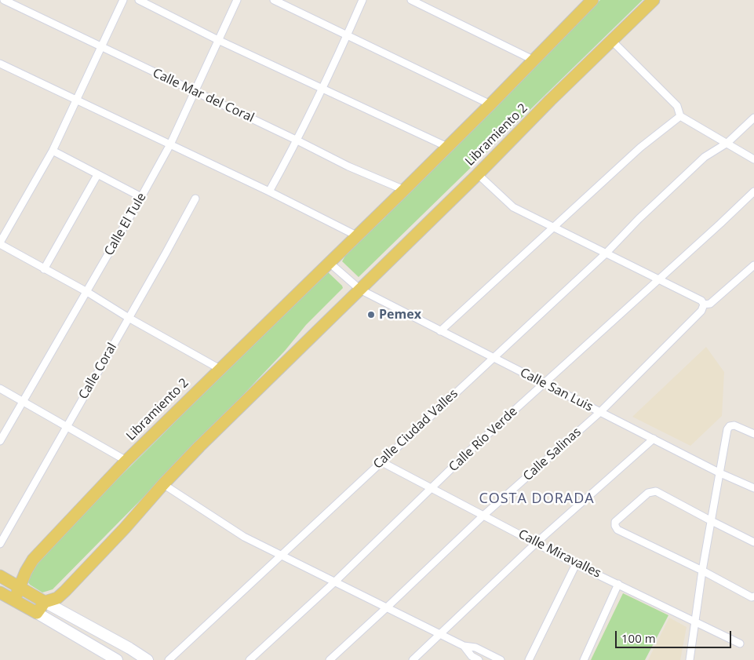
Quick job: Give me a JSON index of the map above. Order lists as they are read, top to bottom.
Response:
{
  "streets": {
    "main road": ["Libramiento 2"],
    "street": [
      "Calle Mar del Coral",
      "Calle El Tule",
      "Calle Coral",
      "Calle San Luis",
      "Calle Ciudad Valles",
      "Calle Río Verde",
      "Calle Salinas",
      "Calle Miravalles"
    ]
  },
  "crossings": [
    ["Calle Mar del Coral", "Libramiento 2"],
    ["Calle Mar del Coral", "Calle El Tule"],
    ["Libramiento 2", "Calle San Luis"],
    ["Calle San Luis", "Calle Ciudad Valles"],
    ["Calle San Luis", "Calle Río Verde"],
    ["Calle San Luis", "Calle Salinas"],
    ["Calle Ciudad Valles", "Calle Miravalles"],
    ["Calle Río Verde", "Calle Miravalles"],
    ["Calle Salinas", "Calle Miravalles"]
  ],
  "districts": ["COSTA DORADA"],
  "places": ["Pemex"],
  "scale_bar": "100 m"
}
